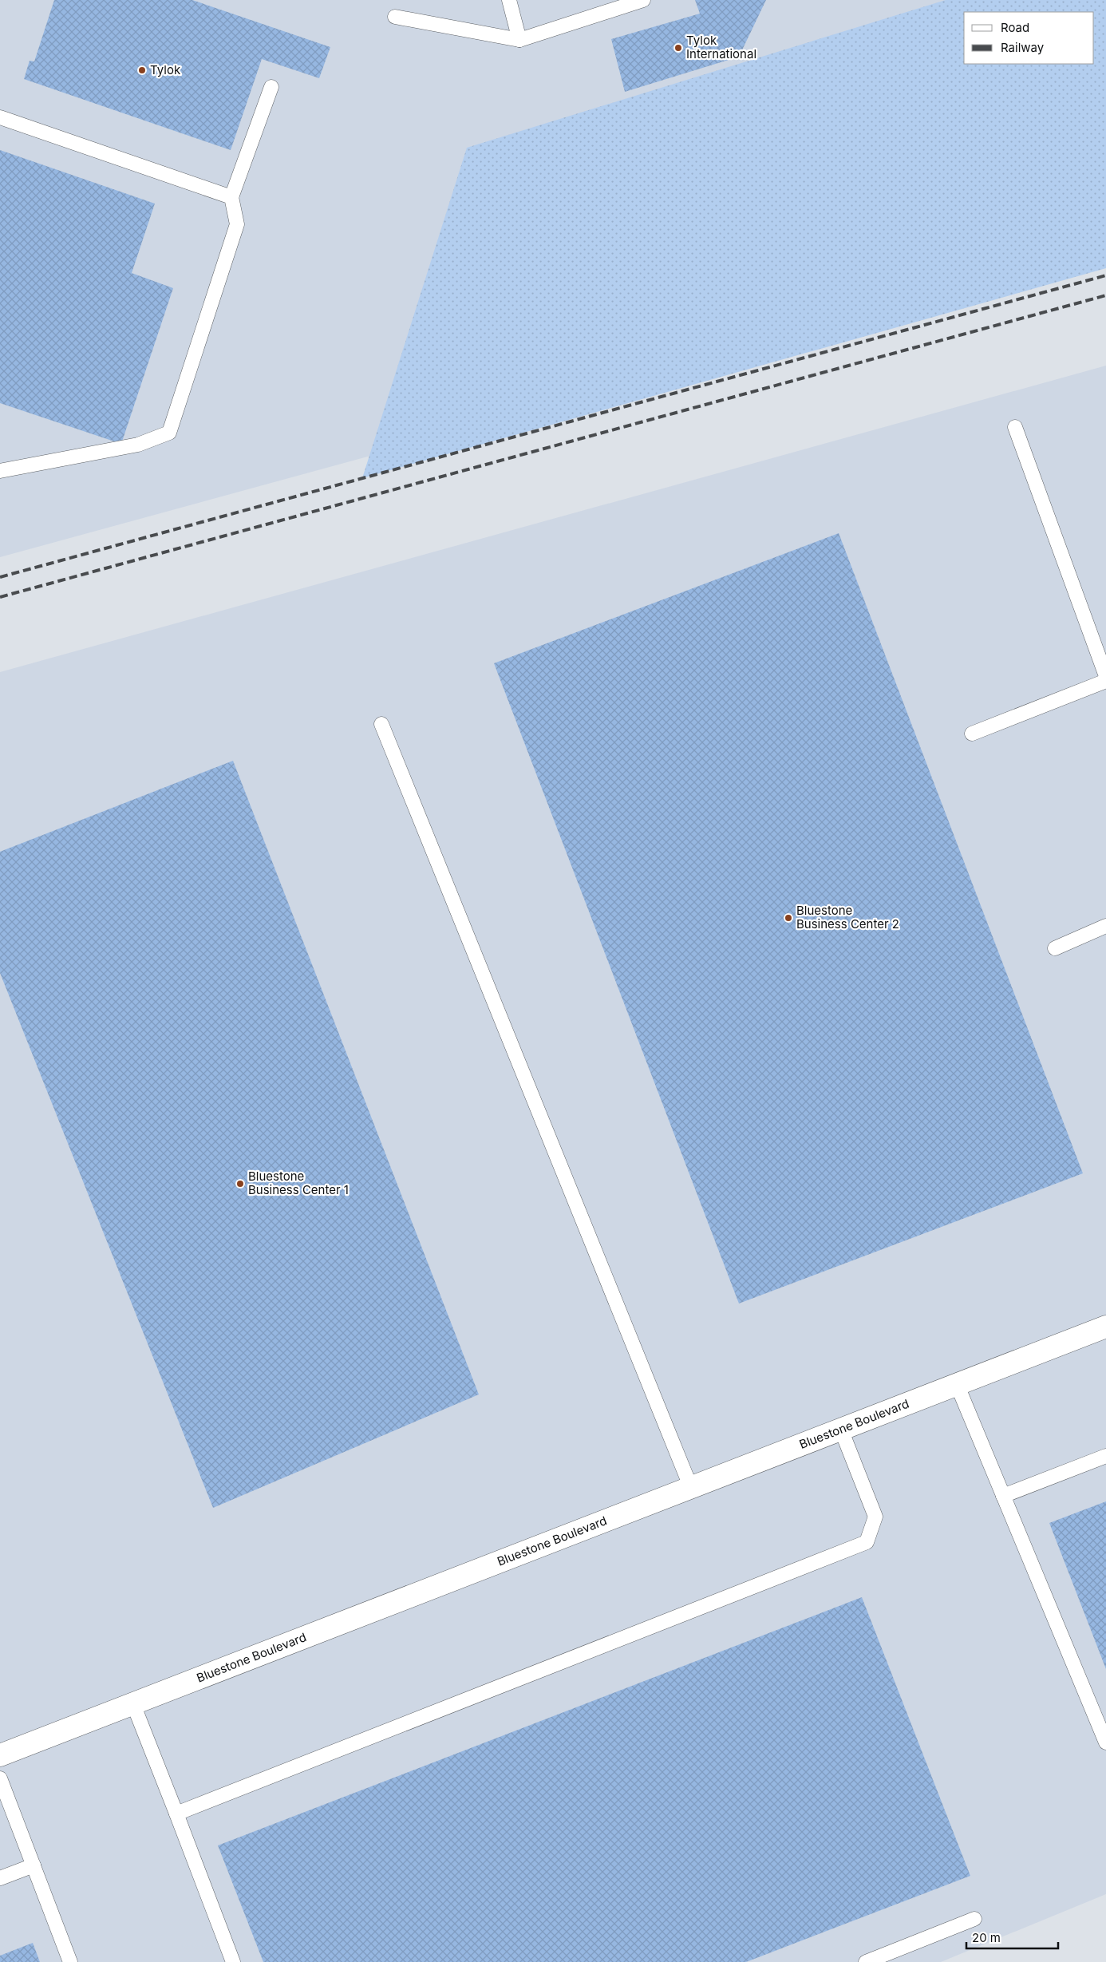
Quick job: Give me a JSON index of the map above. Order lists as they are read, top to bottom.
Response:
{
  "streets": {
    "street": ["Bluestone Boulevard"]
  },
  "places": [
    "Tylok International",
    "Tylok",
    "Bluestone Business Center 2",
    "Bluestone Business Center 1"
  ],
  "legend": ["Road", "Railway"],
  "scale_bar": "20 m"
}
